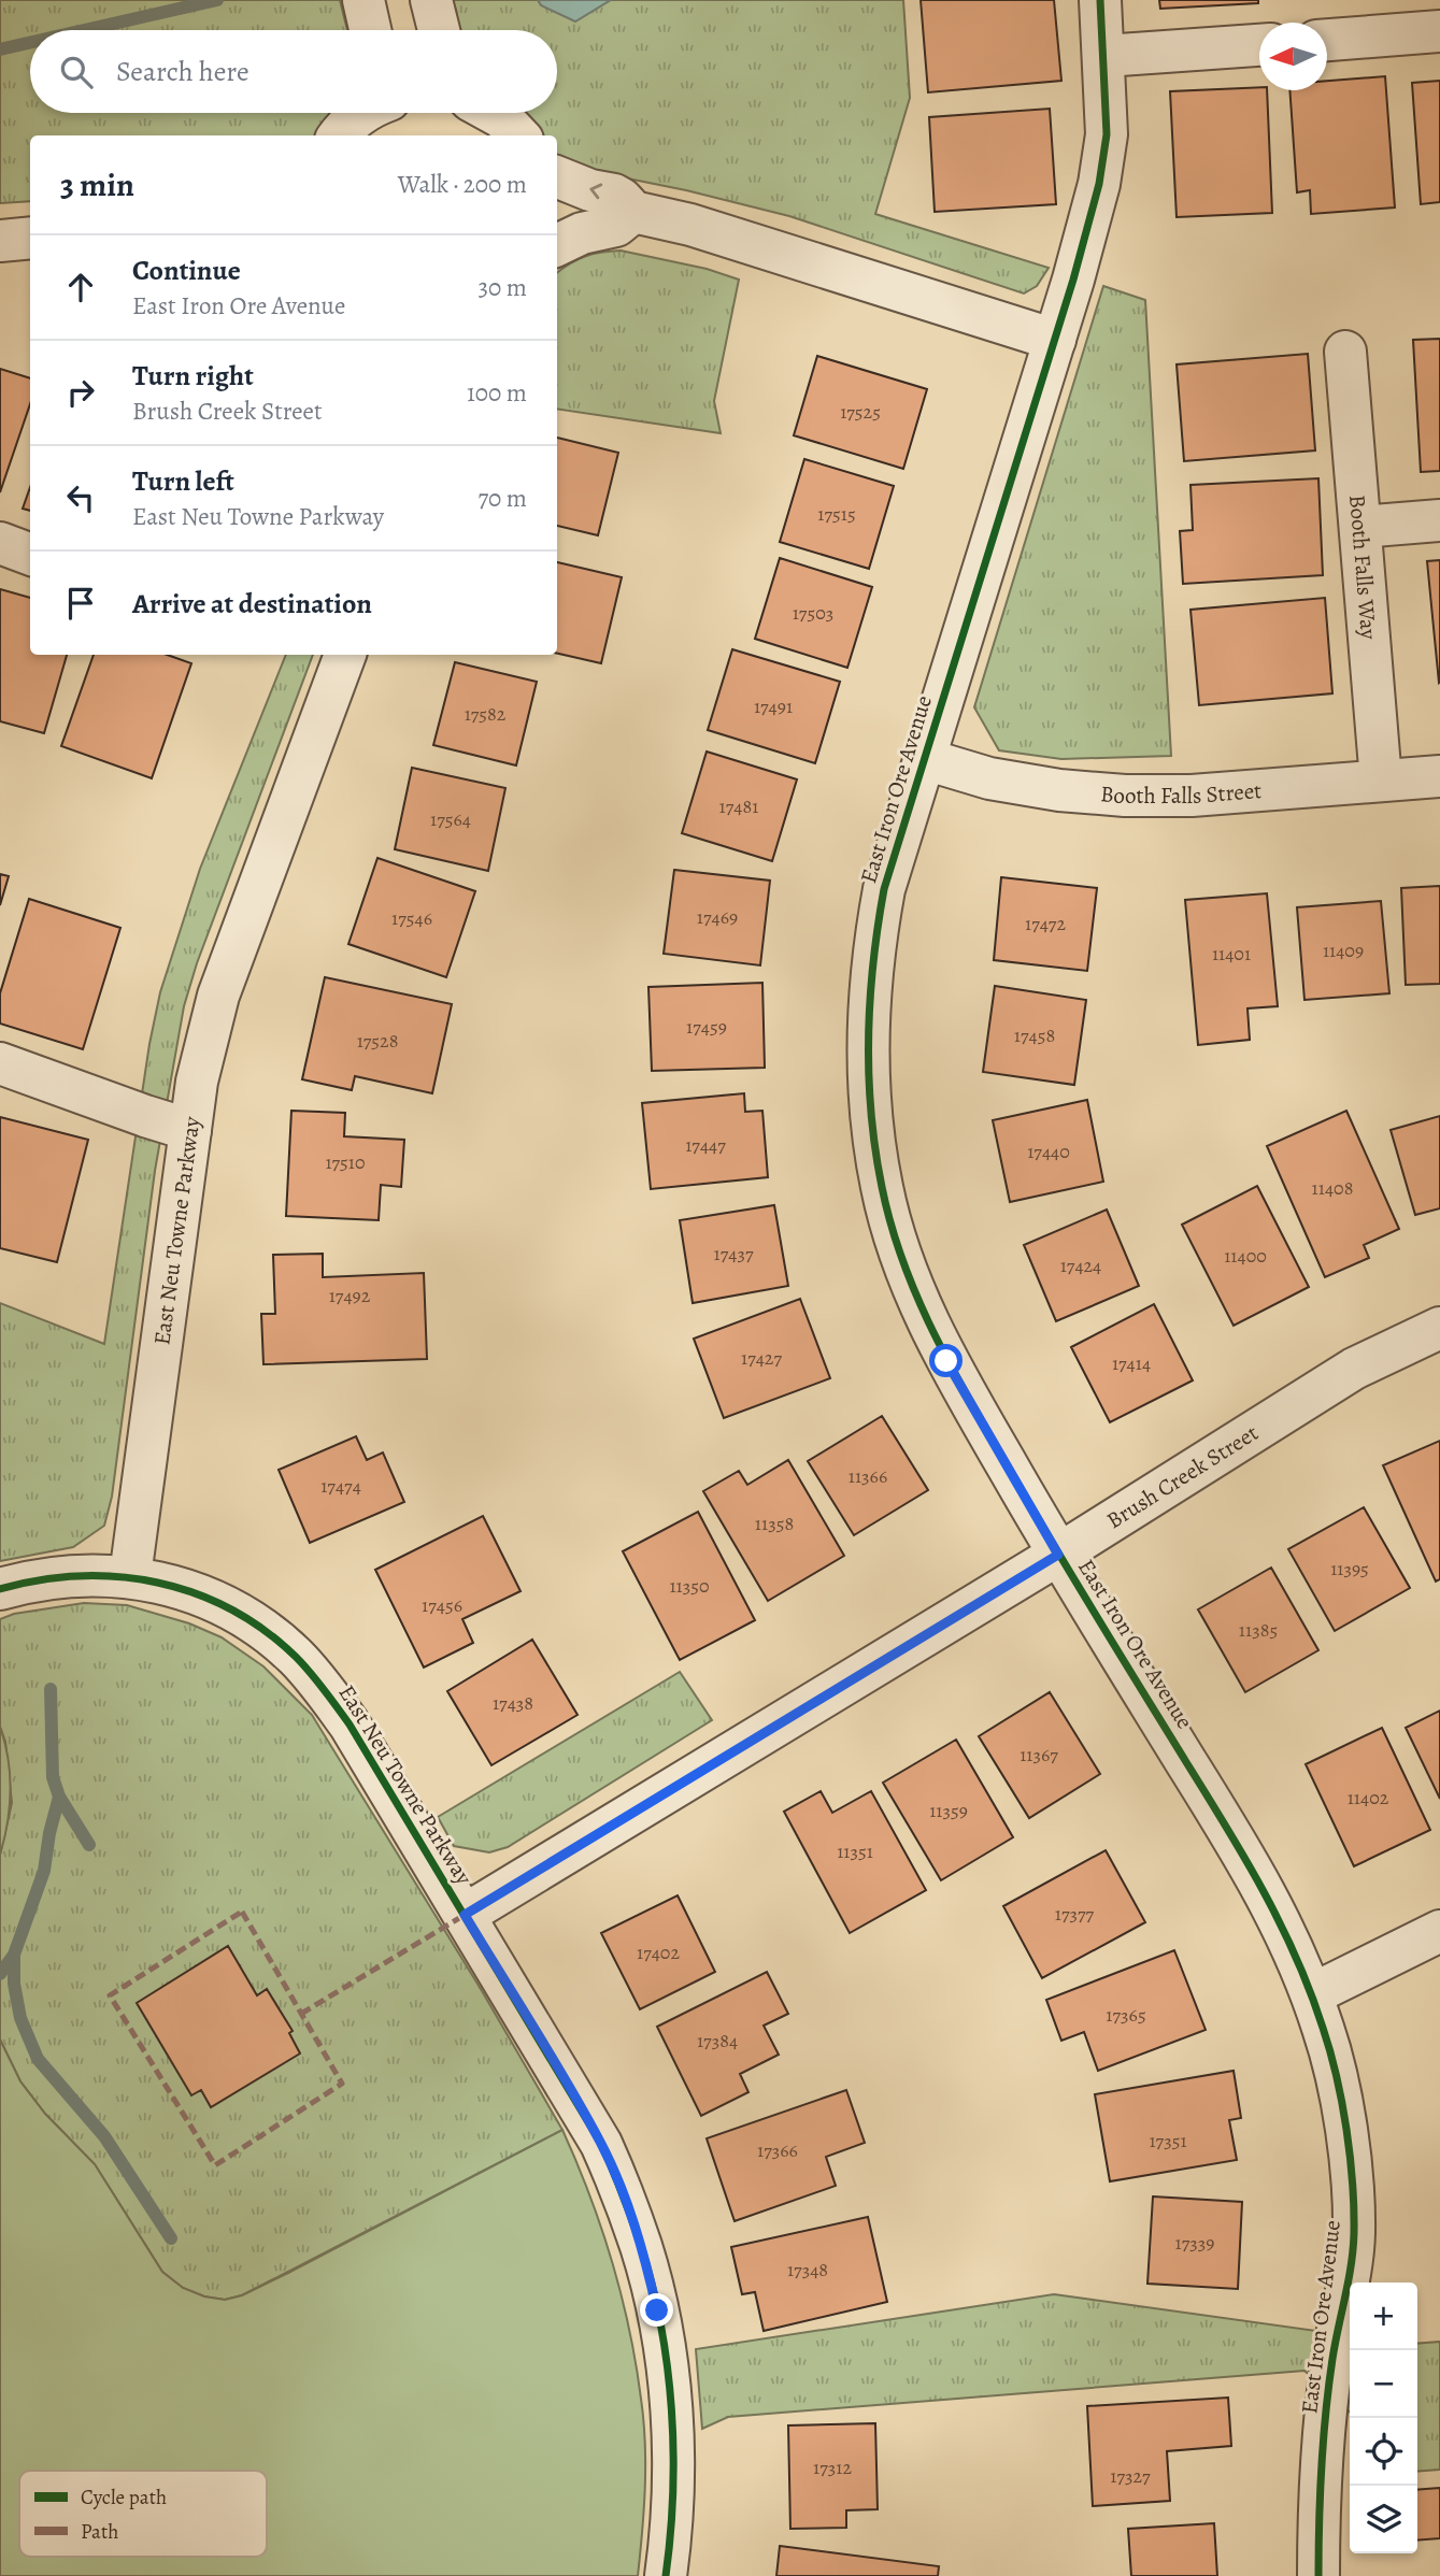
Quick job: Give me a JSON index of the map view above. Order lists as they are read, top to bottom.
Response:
{
  "streets": {
    "street": [
      "Booth Falls Way",
      "East Iron Ore Avenue",
      "Booth Falls Street",
      "East Neu Towne Parkway",
      "Brush Creek Street"
    ]
  },
  "crossings": [
    ["Booth Falls Way", "Booth Falls Street"],
    ["East Iron Ore Avenue", "Booth Falls Street"],
    ["East Iron Ore Avenue", "Brush Creek Street"],
    ["East Neu Towne Parkway", "Brush Creek Street"]
  ],
  "house_numbers": [
    "17525",
    "17515",
    "17503",
    "17491",
    "17582",
    "17481",
    "17564",
    "17469",
    "17546",
    "17472",
    "11409",
    "11401",
    "17459",
    "17458",
    "17528",
    "17447",
    "17440",
    "17510",
    "11408",
    "17437",
    "11400",
    "17424",
    "17492",
    "17427",
    "17414",
    "11366",
    "17474",
    "11358",
    "11395",
    "11350",
    "17456",
    "11385",
    "17438",
    "11367",
    "11402",
    "11359",
    "11351",
    "17377",
    "17402",
    "17365",
    "17384",
    "17351",
    "17366",
    "17339",
    "17348",
    "17312",
    "17327"
  ],
  "legend": ["Cycle path", "Path"],
  "north": "left",
  "page": {
    "search": "Search here",
    "heading": ["3 min", "Walk · 200 m"],
    "list": [
      ["Continue", "East Iron Ore Avenue", "30 m"],
      ["Turn right", "Brush Creek Street", "100 m"],
      ["Turn left", "East Neu Towne Parkway", "70 m"],
      "Arrive at destination"
    ],
    "map_buttons": ["+", "−"]
  }
}
